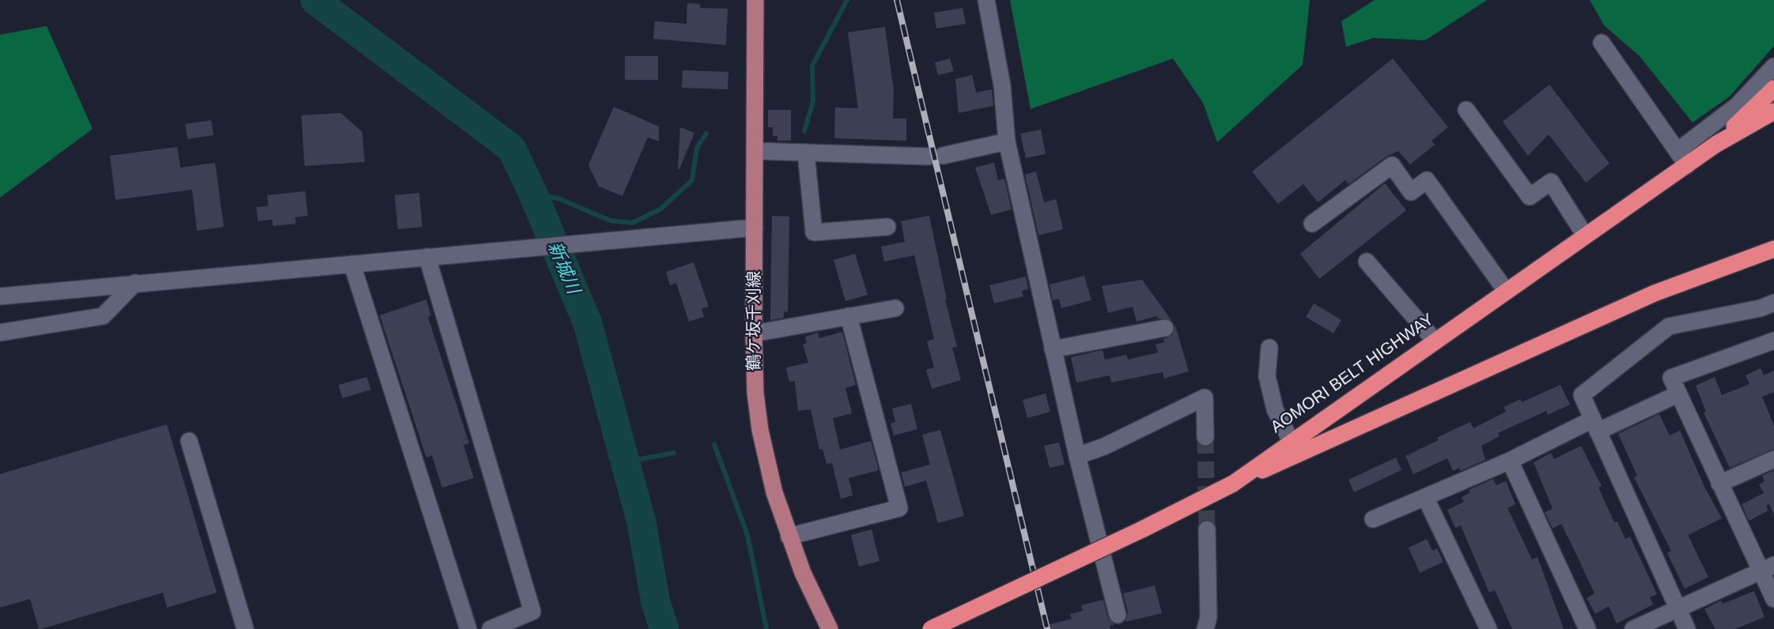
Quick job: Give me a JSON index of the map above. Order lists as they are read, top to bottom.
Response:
{
  "streets": {
    "highway": ["AOMORI BELT HIGHWAY"],
    "main road": ["鶴ケ坂千刈線"]
  },
  "water": ["新城川"]
}
